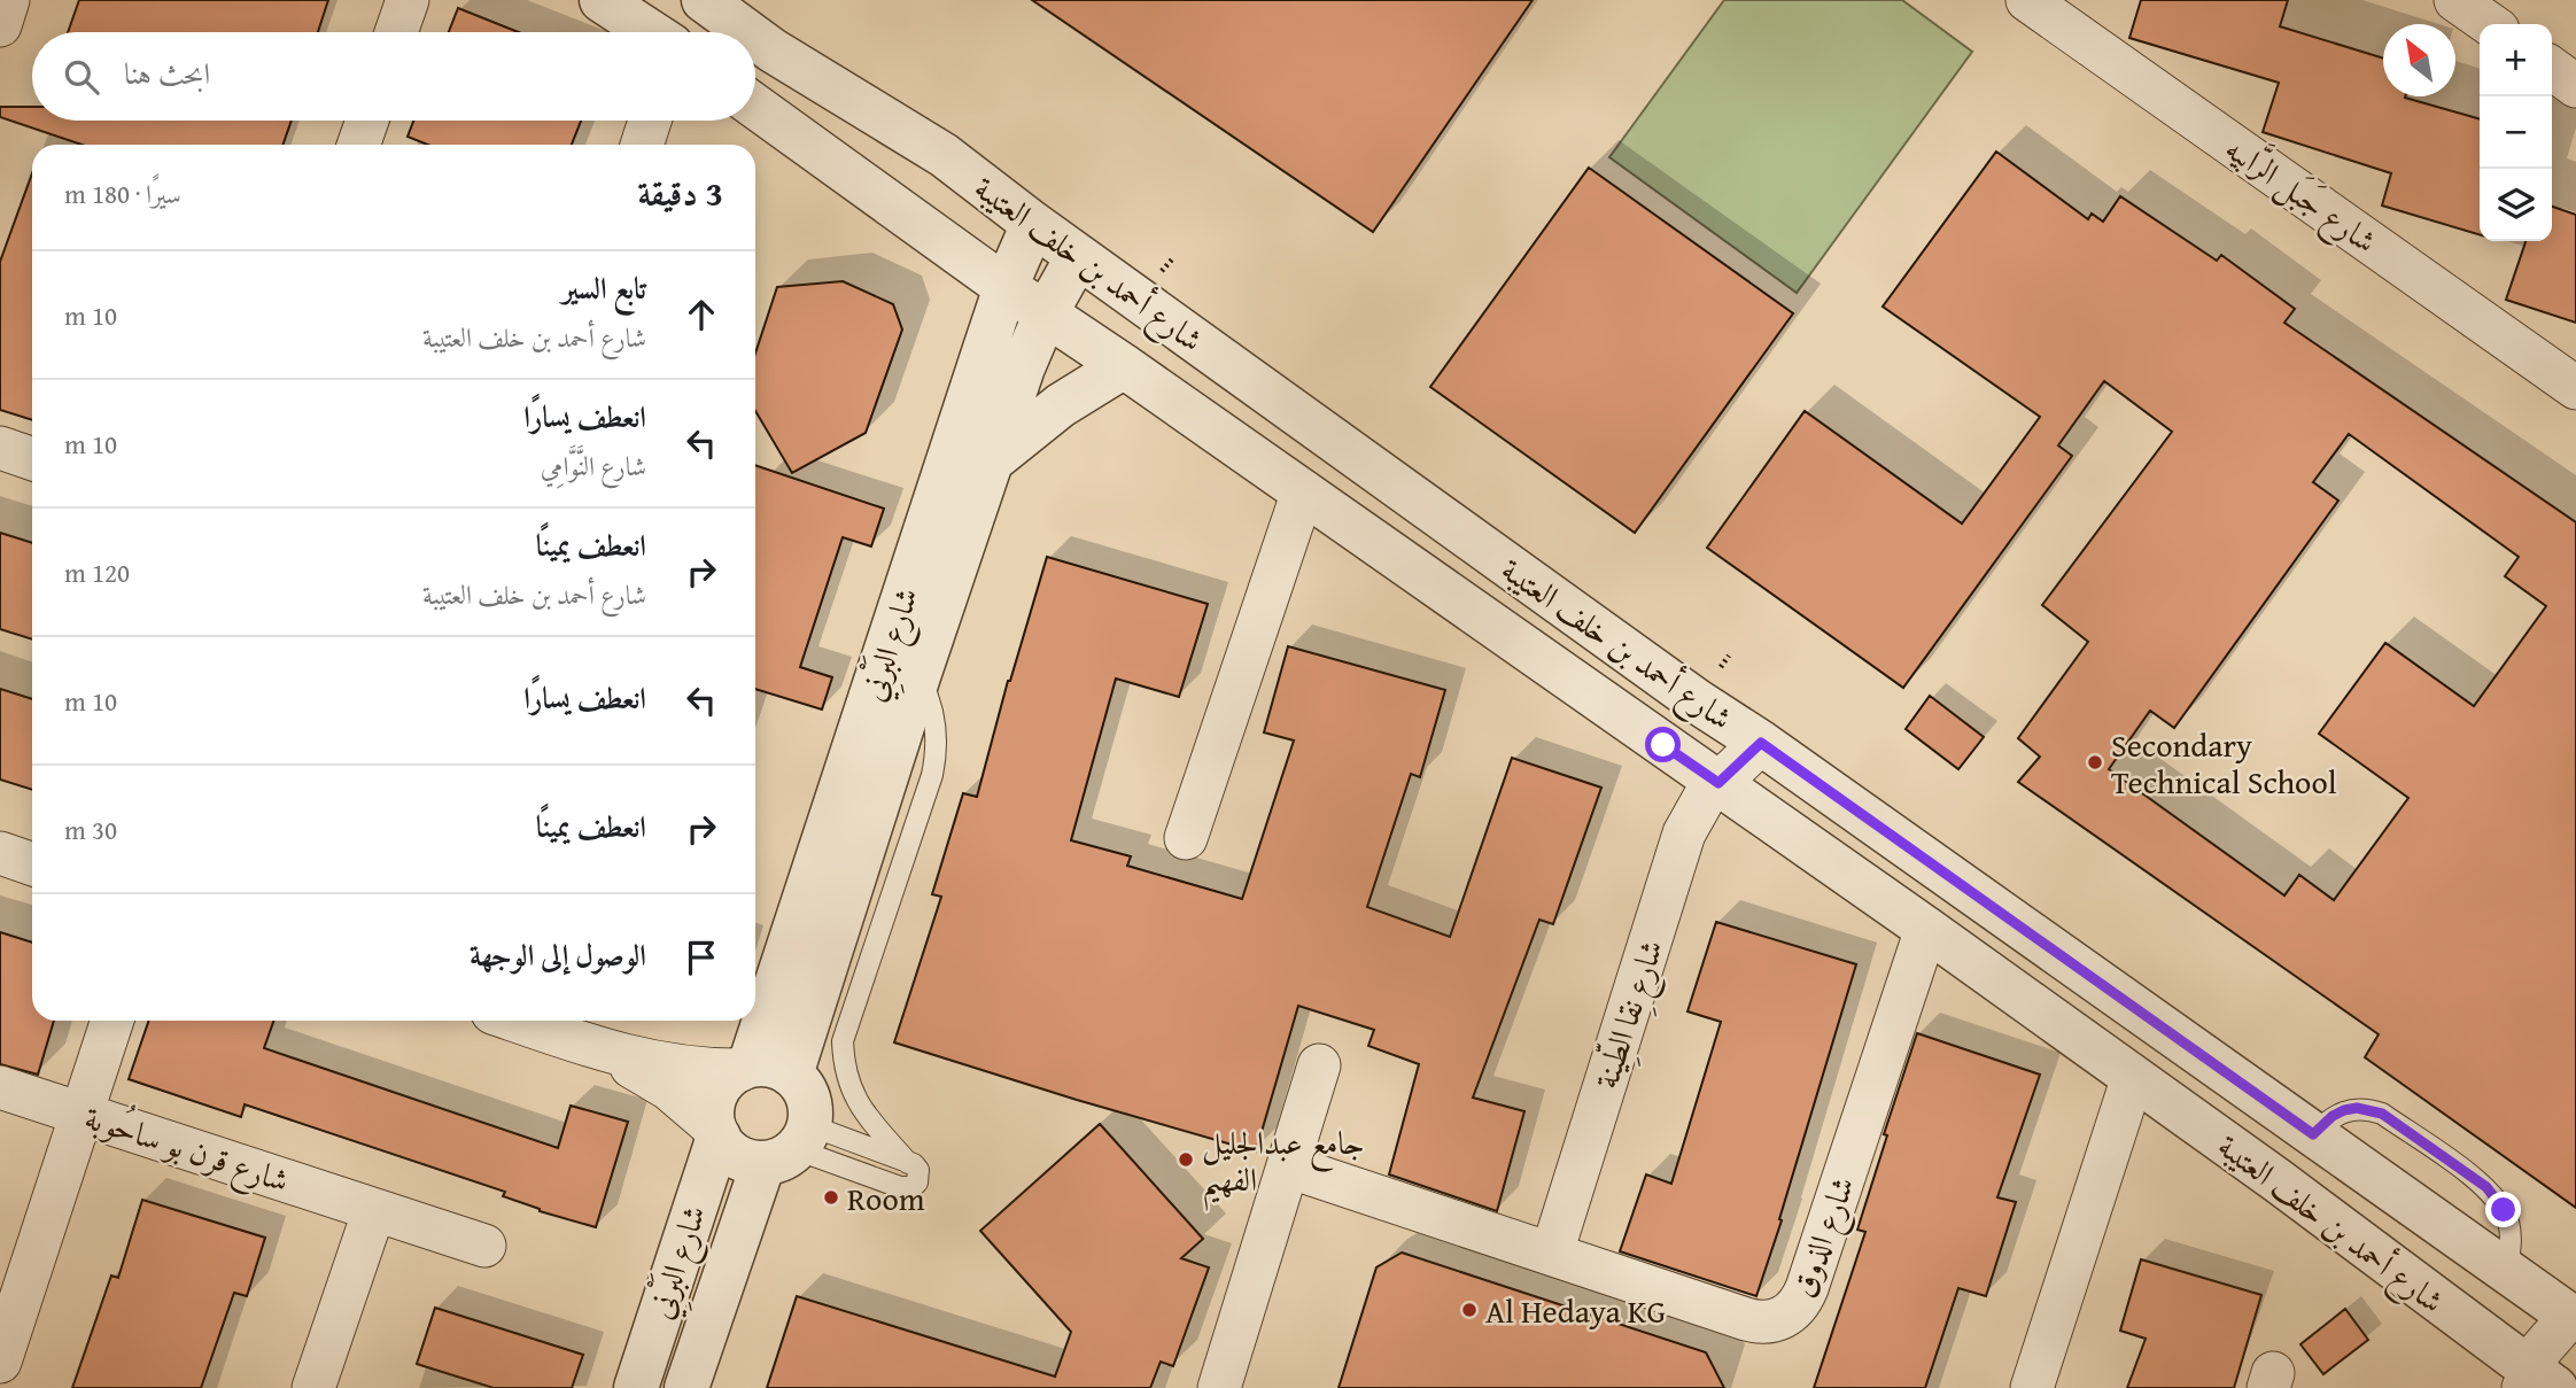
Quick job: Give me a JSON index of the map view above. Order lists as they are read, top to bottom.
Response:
{
  "streets": {
    "street": [
      "شارع جَبَل الرَّابيه",
      "شارع أحمد بن خلف العتيبة",
      "شارع البَرْنِي",
      "شارع نِقا الطِّينة",
      "شارع قرن بو ساحُوبة",
      "شارع الذوق"
    ]
  },
  "crossings": [
    ["شارع أحمد بن خلف العتيبة", "شارع البَرْنِي"],
    ["شارع أحمد بن خلف العتيبة", "شارع نِقا الطِّينة"],
    ["شارع أحمد بن خلف العتيبة", "شارع الذوق"],
    ["شارع نِقا الطِّينة", "شارع الذوق"]
  ],
  "places": [
    "Secondary Technical School",
    "جامع عبدالجليل الفهيم",
    "Room",
    "Al Hedaya KG"
  ],
  "north": "top left",
  "page": {
    "map_buttons": ["+", "−"],
    "search": "ابحث هنا",
    "heading": ["3 دقيقة", "سيرًا · 180 m"],
    "list": [
      ["تابع السير", "شارع أحمد بن خلف العتيبة", "10 m"],
      ["انعطف يسارًا", "شارع النَّوَّامِي", "10 m"],
      ["انعطف يمينًا", "شارع أحمد بن خلف العتيبة", "120 m"],
      ["انعطف يسارًا", "10 m"],
      ["انعطف يمينًا", "30 m"],
      "الوصول إلى الوجهة"
    ]
  }
}
